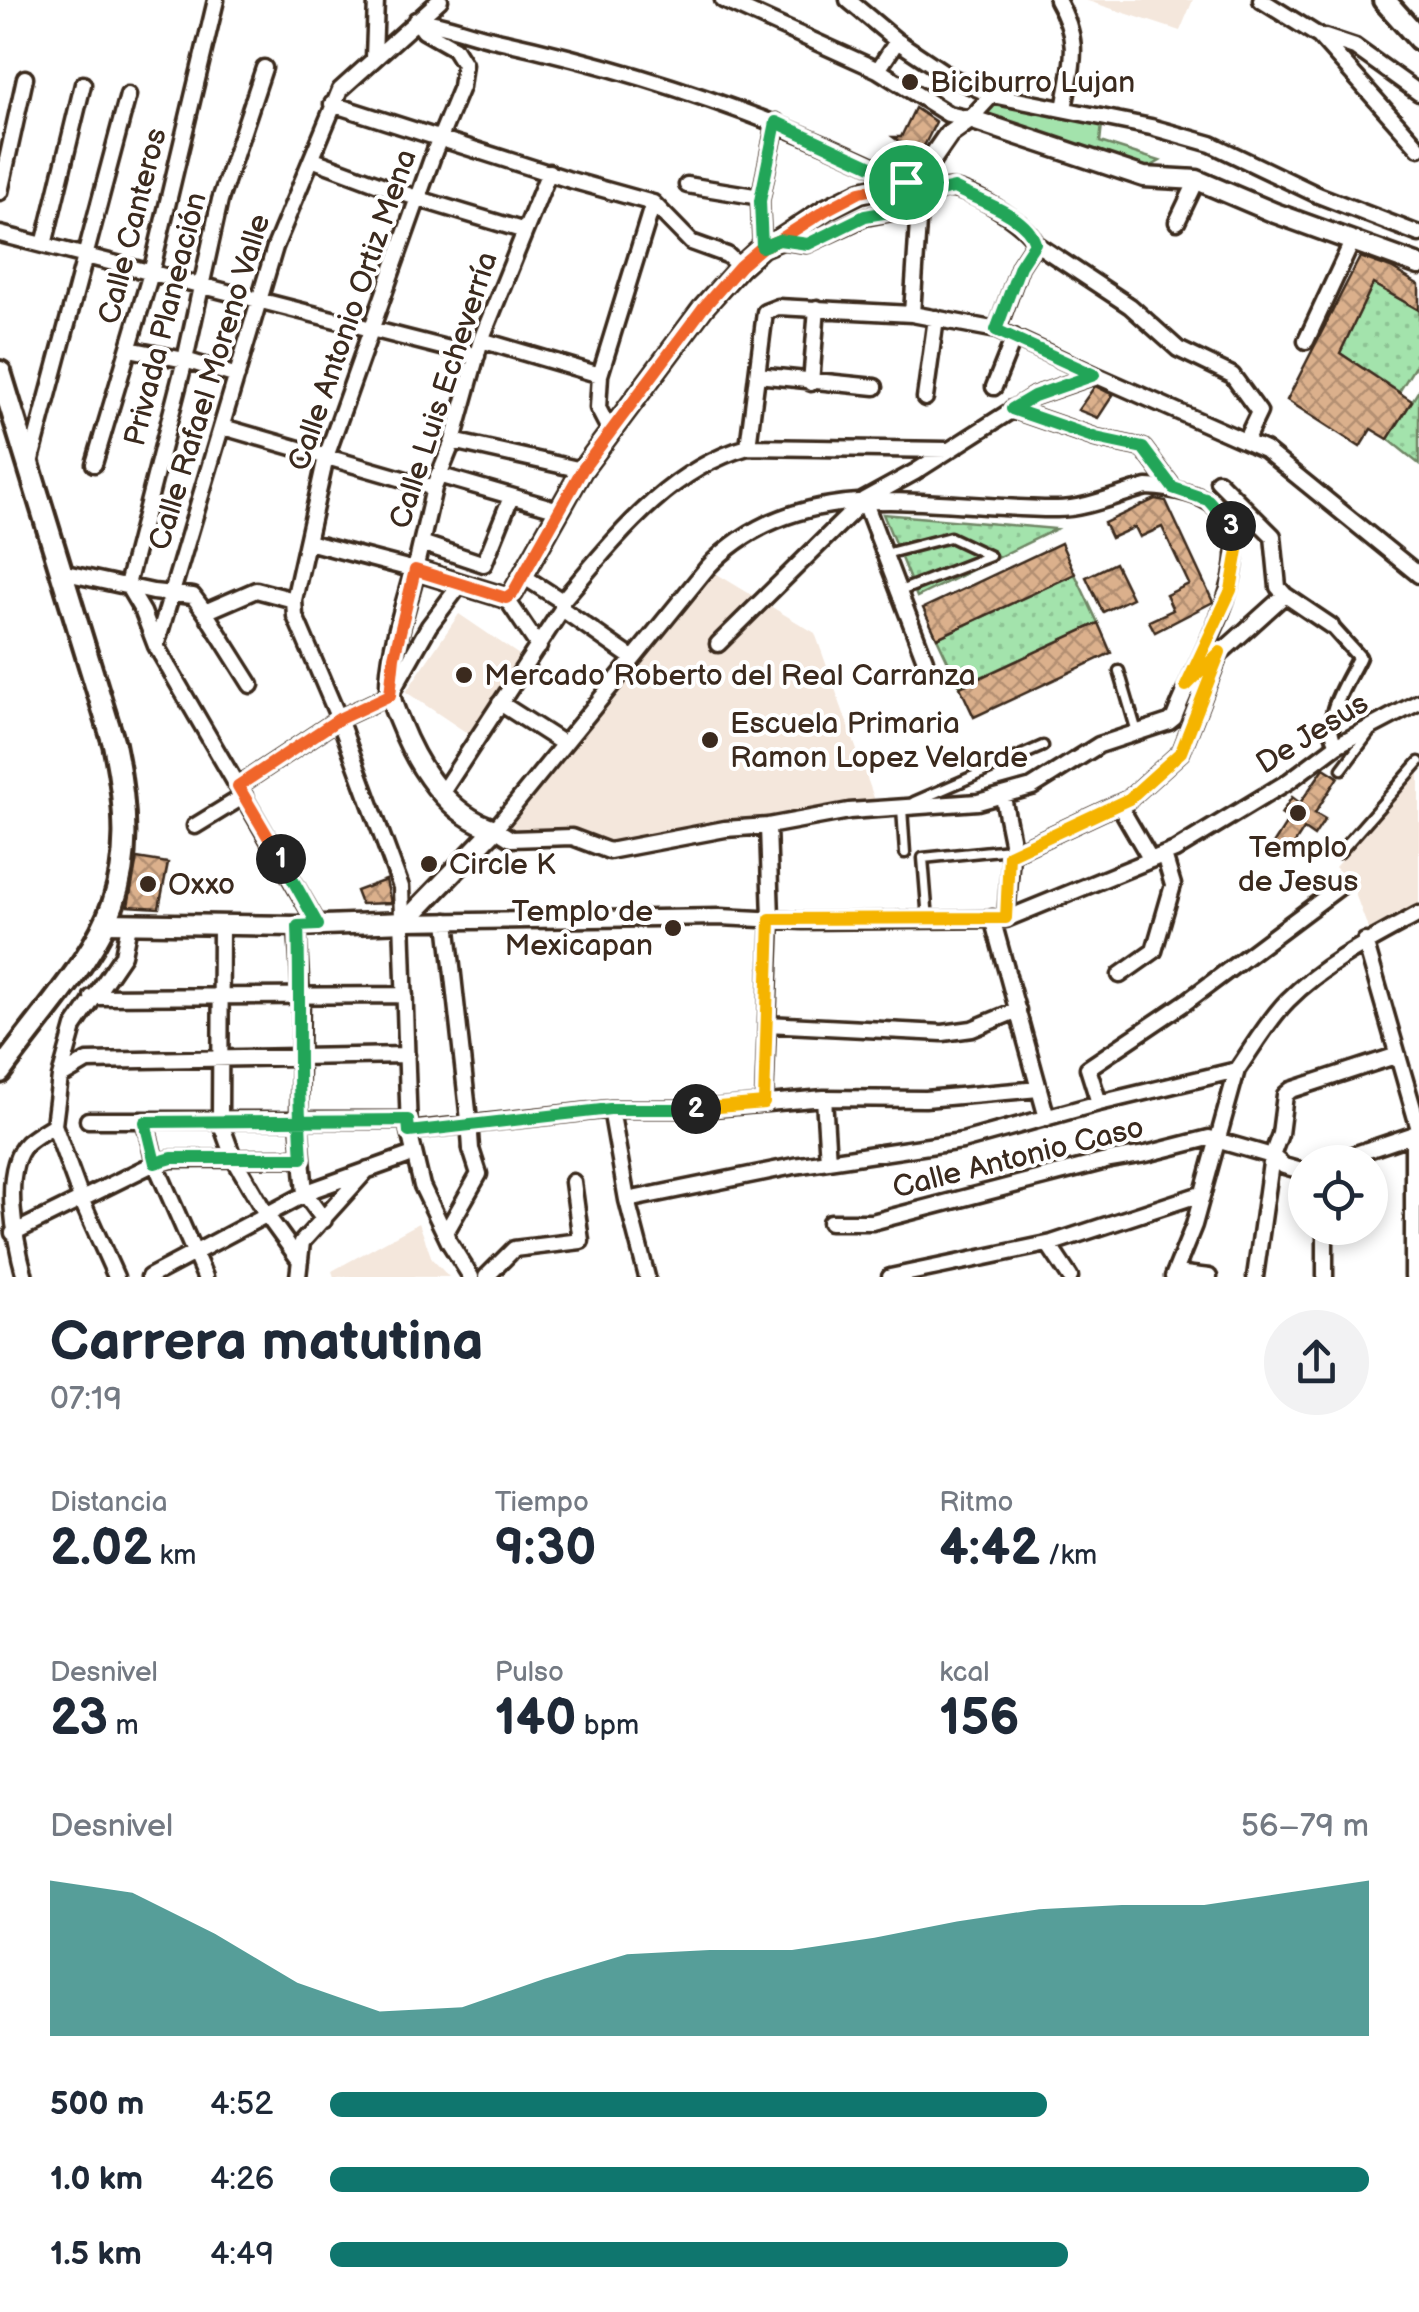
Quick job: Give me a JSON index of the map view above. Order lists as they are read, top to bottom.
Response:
{
  "streets": {
    "street": [
      "Calle Canteros",
      "Calle Antonio Ortiz Mena",
      "Privada Planeación",
      "Calle Rafael Moreno Valle",
      "Calle Luis Echeverría",
      "De Jesus",
      "Calle Antonio Caso"
    ]
  },
  "crossings": [
    ["Calle Antonio Ortiz Mena", "Calle Rafael Moreno Valle"],
    ["Privada Planeación", "Calle Rafael Moreno Valle"]
  ],
  "places": [
    "Biciburro Lujan",
    "Mercado Roberto del Real Carranza",
    "Escuela Primaria Ramon Lopez Velarde",
    "Templo de Jesus",
    "Circle K",
    "Oxxo",
    "Templo de Mexicapan"
  ],
  "page": {
    "pins": ["3", "1", "2"],
    "heading": ["Carrera matutina", "07:19"],
    "stats": [
      ["Distancia", "2.02 km"],
      ["Tiempo", "9:30"],
      ["Ritmo", "4:42 /km"],
      ["Desnivel", "23 m"],
      ["Pulso", "140 bpm"],
      ["kcal", "156"]
    ],
    "chart": ["Desnivel", "56–79 m"],
    "list": [
      {
        "name": "500 m",
        "note": "4:52"
      },
      {
        "name": "1.0 km",
        "note": "4:26"
      },
      {
        "name": "1.5 km",
        "note": "4:49"
      }
    ]
  }
}
